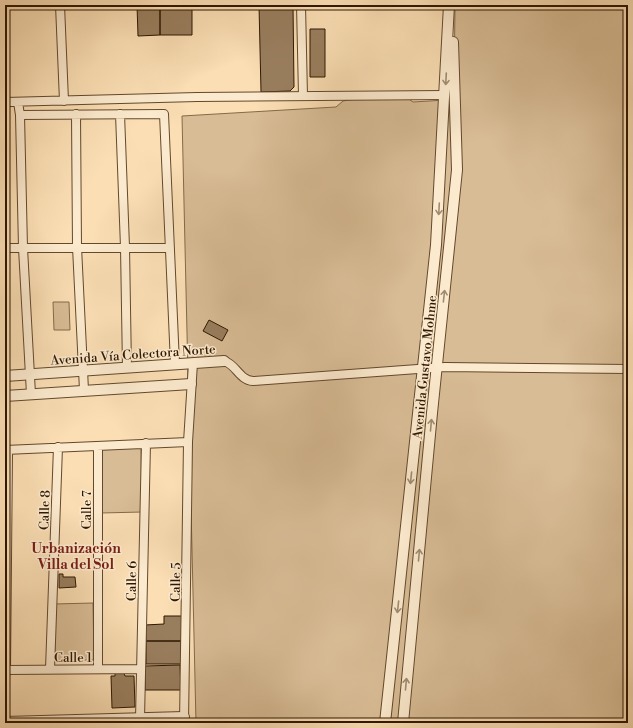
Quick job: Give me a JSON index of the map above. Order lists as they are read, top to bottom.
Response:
{
  "streets": {
    "street": [
      "Avenida Vía Colectora Norte",
      "Avenida Gustavo Mohme",
      "Calle 8",
      "Calle 7",
      "Calle 6",
      "Calle 5",
      "Calle 1"
    ]
  },
  "crossings": [
    ["Avenida Vía Colectora Norte", "Avenida Gustavo Mohme"],
    ["Avenida Vía Colectora Norte", "Calle 5"],
    ["Calle 8", "Calle 1"],
    ["Calle 7", "Calle 1"],
    ["Calle 6", "Calle 1"]
  ],
  "districts": ["Urbanización Villa del Sol"]
}
